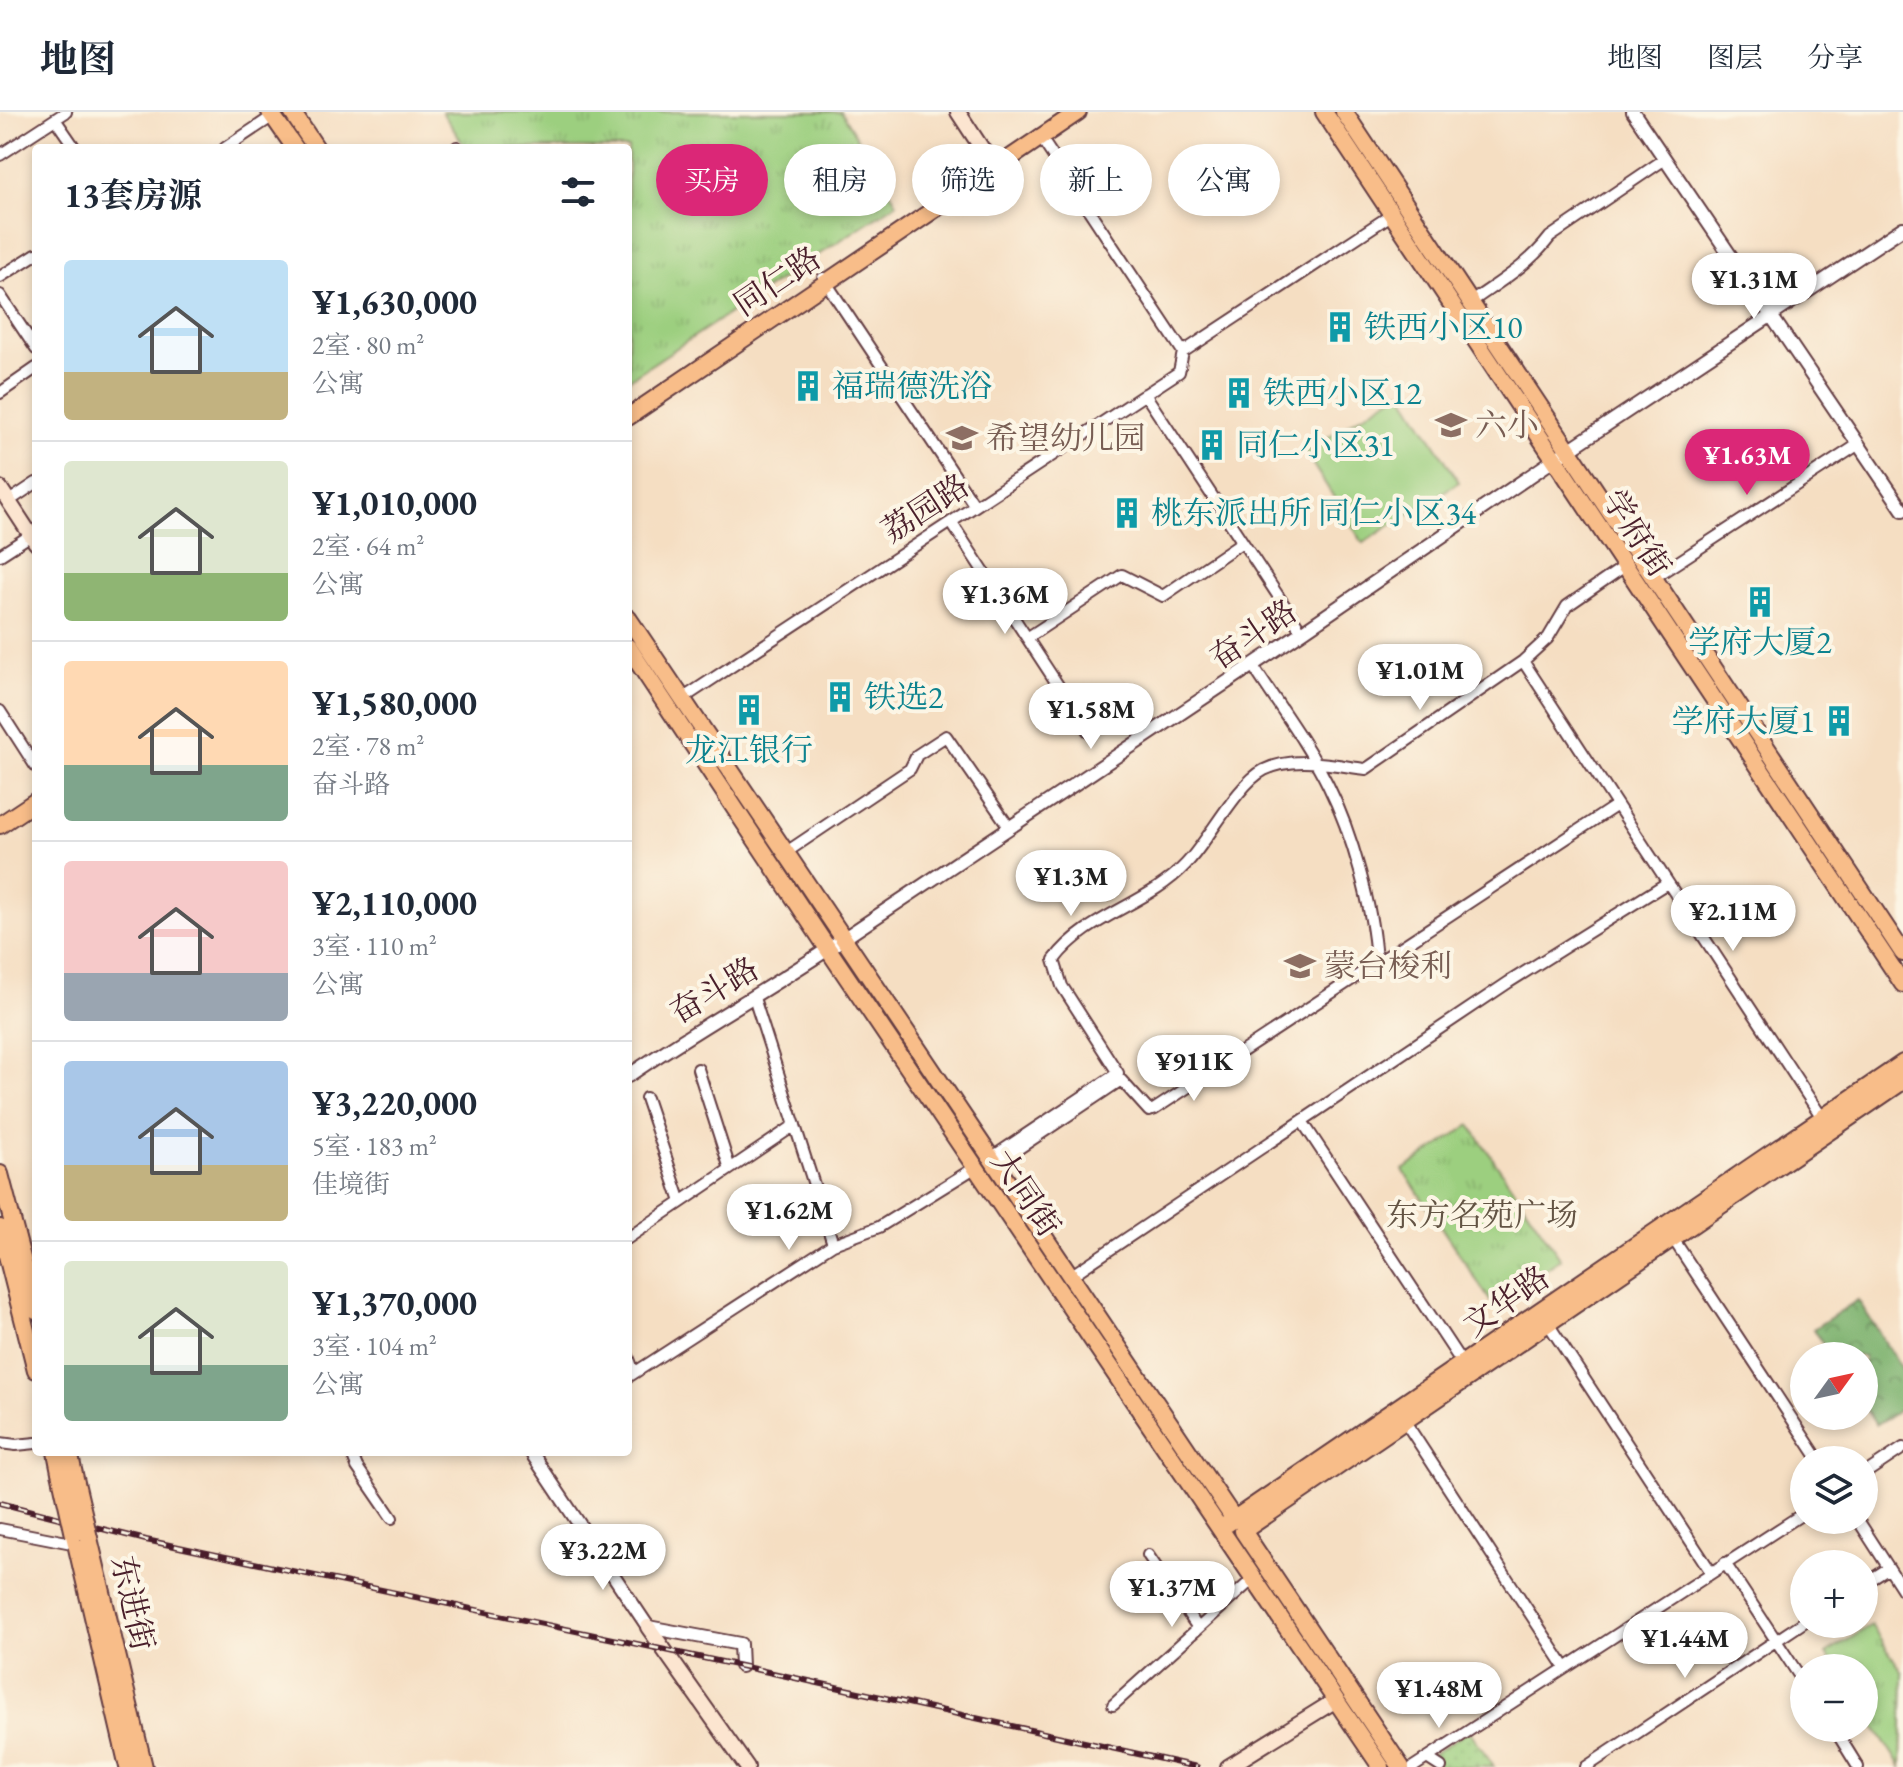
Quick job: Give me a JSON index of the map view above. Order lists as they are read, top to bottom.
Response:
{
  "streets": {
    "main road": [
      "同仁路",
      "学府街",
      "大同街",
      "文华路",
      "东进街"
    ],
    "street": ["荔园路", "奋斗路"]
  },
  "crossings": [
    ["荔园路", "大同街"],
    ["学府街", "奋斗路"],
    ["奋斗路", "大同街"],
    ["大同街", "文华路"]
  ],
  "parks": ["东方名苑广场"],
  "places": {
    "building": [
      "铁西小区10",
      "福瑞德洗浴",
      "铁西小区12",
      "同仁小区31",
      "桃东派出所 同仁小区34",
      "学府大厦2",
      "铁选2",
      "龙江银行",
      "学府大厦1"
    ],
    "school or university": ["六小", "希望幼儿园", "蒙台梭利"]
  },
  "north": "top right",
  "page": {
    "header": "地图",
    "nav": ["地图", "图层", "分享"],
    "chip": [
      "买房",
      "租房",
      "筛选",
      "新上",
      "公寓"
    ],
    "heading": "13套房源",
    "list": [
      {
        "name": "¥1,630,000",
        "note": "2室 · 80 m² · 公寓"
      },
      {
        "name": "¥1,010,000",
        "note": "2室 · 64 m² · 公寓"
      },
      {
        "name": "¥1,580,000",
        "note": "2室 · 78 m² · 奋斗路"
      },
      {
        "name": "¥2,110,000",
        "note": "3室 · 110 m² · 公寓"
      },
      {
        "name": "¥3,220,000",
        "note": "5室 · 183 m² · 佳境街"
      },
      {
        "name": "¥1,370,000",
        "note": "3室 · 104 m² · 公寓"
      }
    ],
    "price": [
      "¥1.31M",
      "¥1.63M",
      "¥1.36M",
      "¥1.01M",
      "¥1.58M",
      "¥1.3M",
      "¥2.11M",
      "¥911K",
      "¥1.62M",
      "¥3.22M",
      "¥1.37M",
      "¥1.44M",
      "¥1.48M"
    ],
    "map_buttons": ["+", "−"]
  }
}
